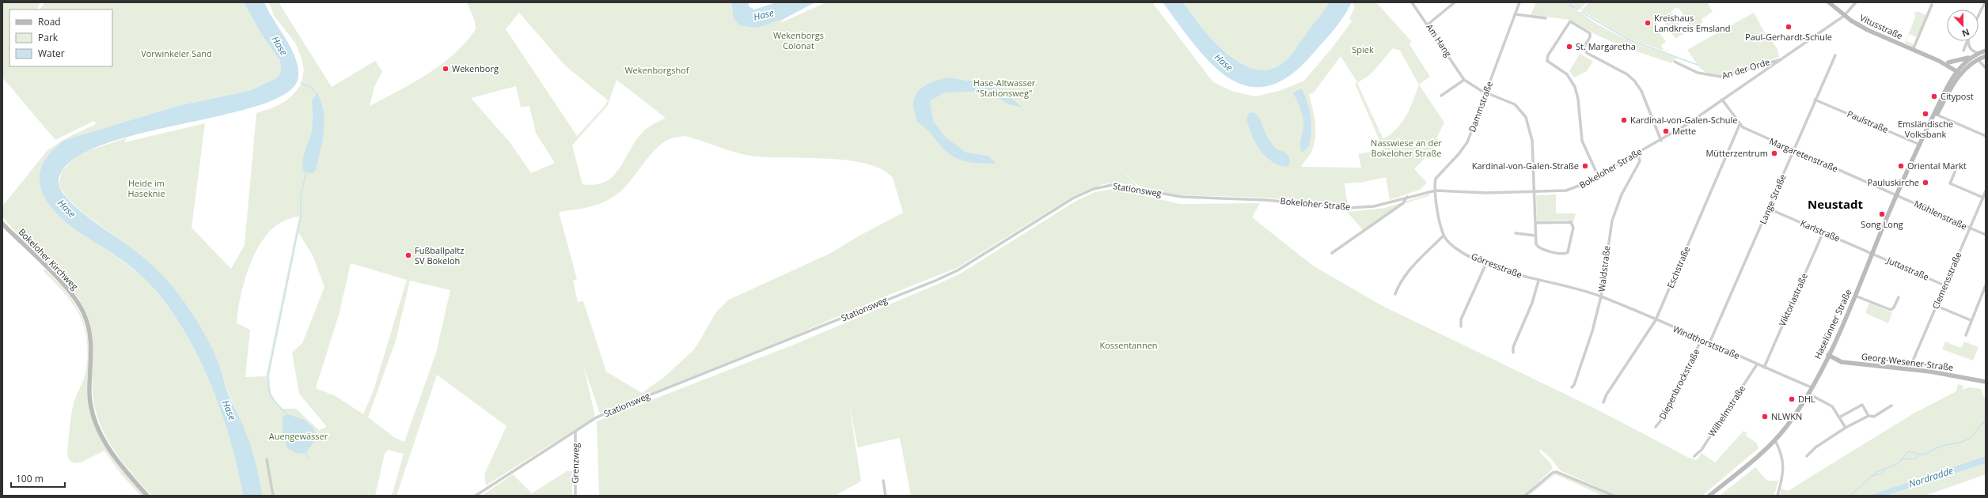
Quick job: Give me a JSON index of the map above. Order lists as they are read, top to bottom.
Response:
{
  "streets": {
    "street": [
      "Vitusstraße",
      "Am Hang",
      "An der Orde",
      "Dammstraße",
      "Paulstraße",
      "Margaretenstraße",
      "Bokeloher Straße",
      "Stationsweg",
      "Lange Straße",
      "Mühlenstraße",
      "Karlstraße",
      "Bokeloher Kirchweg",
      "Görresstraße",
      "Eschstraße",
      "Waldstraße",
      "Juttastraße",
      "Clemensstraße",
      "Viktoriastraße",
      "Haselünner Straße",
      "Windthorststraße",
      "Georg-Wesener-Straße",
      "Diepenbrockstraße",
      "Wilhelmstraße",
      "Grenzweg"
    ]
  },
  "crossings": [
    ["Vitusstraße", "Bokeloher Straße"],
    ["Vitusstraße", "Haselünner Straße"],
    ["Am Hang", "Dammstraße"],
    ["Am Hang", "Bokeloher Straße"],
    ["An der Orde", "Bokeloher Straße"],
    ["Dammstraße", "Bokeloher Straße"],
    ["Paulstraße", "Lange Straße"],
    ["Paulstraße", "Haselünner Straße"],
    ["Margaretenstraße", "Lange Straße"],
    ["Margaretenstraße", "Mühlenstraße"],
    ["Margaretenstraße", "Eschstraße"],
    ["Margaretenstraße", "Haselünner Straße"],
    ["Bokeloher Straße", "Stationsweg"],
    ["Bokeloher Straße", "Waldstraße"],
    ["Stationsweg", "Grenzweg"],
    ["Lange Straße", "Karlstraße"],
    ["Lange Straße", "Windthorststraße"],
    ["Mühlenstraße", "Clemensstraße"],
    ["Mühlenstraße", "Haselünner Straße"],
    ["Karlstraße", "Juttastraße"],
    ["Karlstraße", "Viktoriastraße"],
    ["Karlstraße", "Haselünner Straße"],
    ["Görresstraße", "Waldstraße"],
    ["Görresstraße", "Windthorststraße"],
    ["Eschstraße", "Windthorststraße"],
    ["Waldstraße", "Windthorststraße"],
    ["Juttastraße", "Clemensstraße"],
    ["Juttastraße", "Haselünner Straße"],
    ["Clemensstraße", "Georg-Wesener-Straße"],
    ["Viktoriastraße", "Windthorststraße"],
    ["Haselünner Straße", "Windthorststraße"],
    ["Haselünner Straße", "Georg-Wesener-Straße"],
    ["Windthorststraße", "Diepenbrockstraße"],
    ["Windthorststraße", "Wilhelmstraße"]
  ],
  "districts": ["Neustadt"],
  "water": ["Hase", "Nordradde"],
  "parks": [
    "Wekenborgs Colonat",
    "Spiek",
    "Vorwinkeler Sand",
    "Wekenborgshof",
    "Hase-Altwasser \"Stationsweg\"",
    "Nasswiese an der Bokeloher Straße",
    "Heide im Haseknie",
    "Kossentannen",
    "Auengewässer"
  ],
  "places": [
    "Kreishaus Landkreis Emsland",
    "Paul-Gerhardt-Schule",
    "St. Margaretha",
    "Wekenborg",
    "Citypost",
    "Emsländische Volksbank",
    "Kardinal-von-Galen-Schule",
    "Mette",
    "Mütterzentrum",
    "Kardinal-von-Galen-Straße",
    "Oriental Markt",
    "Pauluskirche",
    "Song Long",
    "Fußballpaltz SV Bokeloh",
    "DHL",
    "NLWKN"
  ],
  "legend": ["Road", "Park", "Water"],
  "scale_bar": "100 m",
  "north": "bottom"
}
